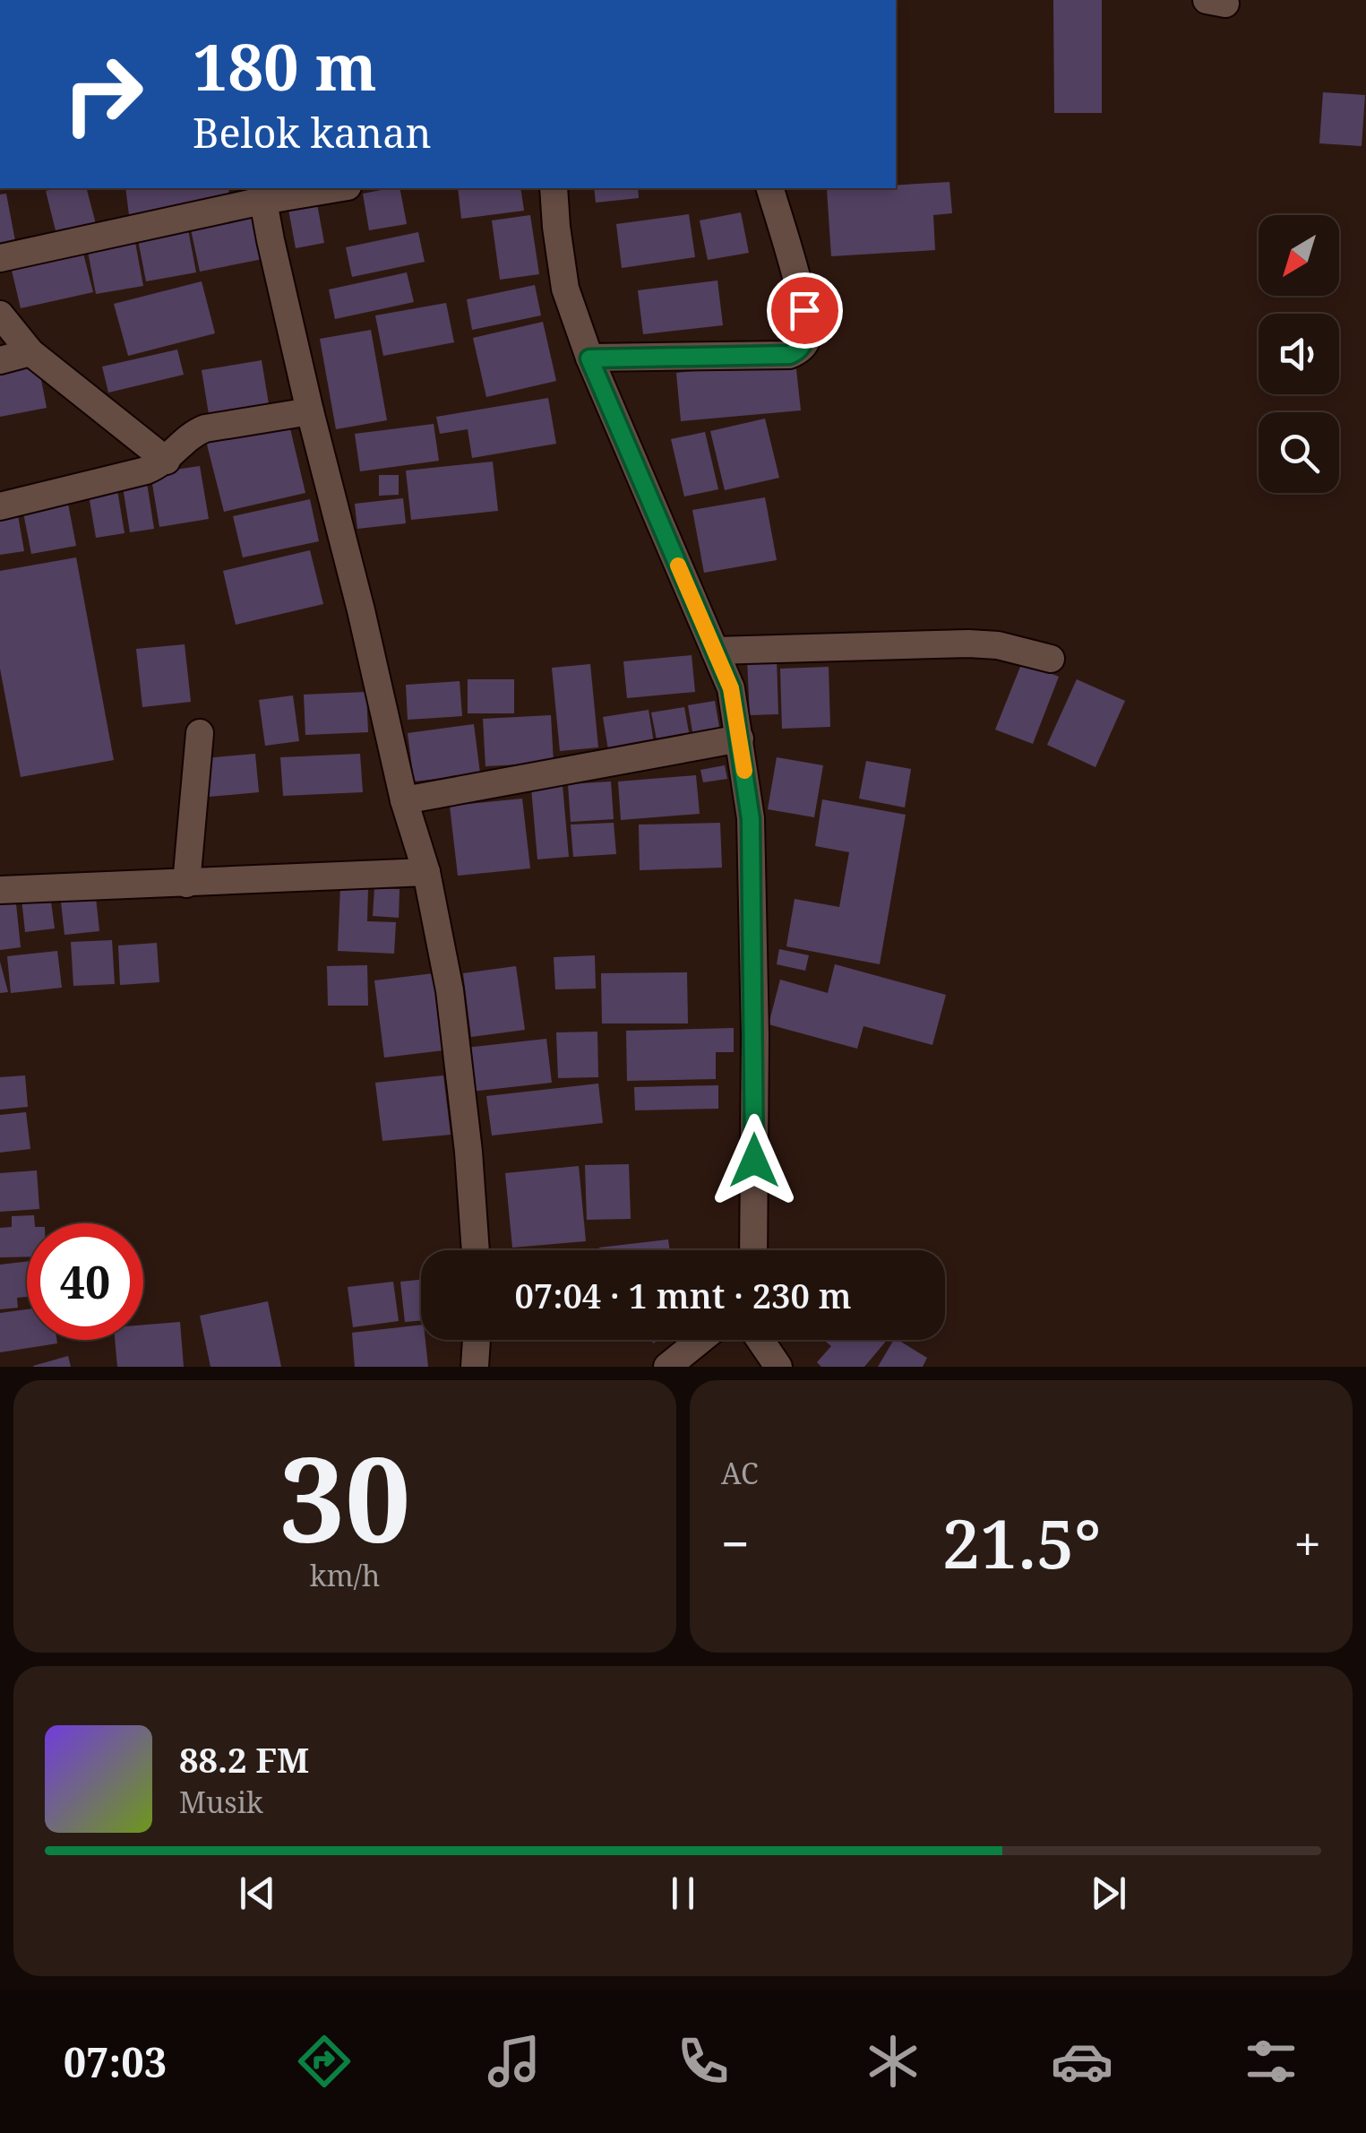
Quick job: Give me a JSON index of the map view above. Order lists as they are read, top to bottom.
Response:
{
  "north": "bottom left",
  "page": {
    "turn": ["180 m", "Belok kanan"],
    "limit": "40",
    "trip": "07:04 · 1 mnt · 230 m",
    "tile": [
      ["30", "km/h"],
      "AC"
    ],
    "heat": ["−", "21.5°", "+"],
    "song": ["88.2 FM", "Musik"],
    "tabs": "07:03"
  }
}
